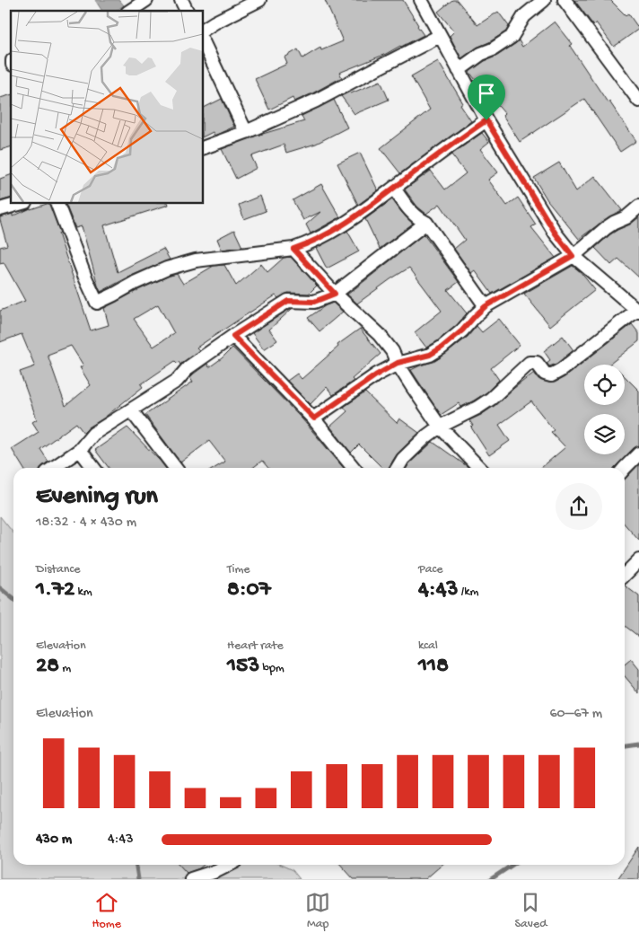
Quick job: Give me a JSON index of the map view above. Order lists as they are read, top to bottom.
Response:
{
  "page": {
    "heading": ["Evening run", "18:32 · 4 × 430 m"],
    "stats": [
      ["Distance", "1.72 km"],
      ["Time", "8:07"],
      ["Pace", "4:43 /km"],
      ["Elevation", "28 m"],
      ["Heart rate", "153 bpm"],
      ["kcal", "118"]
    ],
    "chart": ["Elevation", "60–67 m"],
    "list": [
      {
        "name": "430 m",
        "note": "4:43"
      }
    ],
    "tabs": ["Home", "Map", "Saved"]
  }
}
